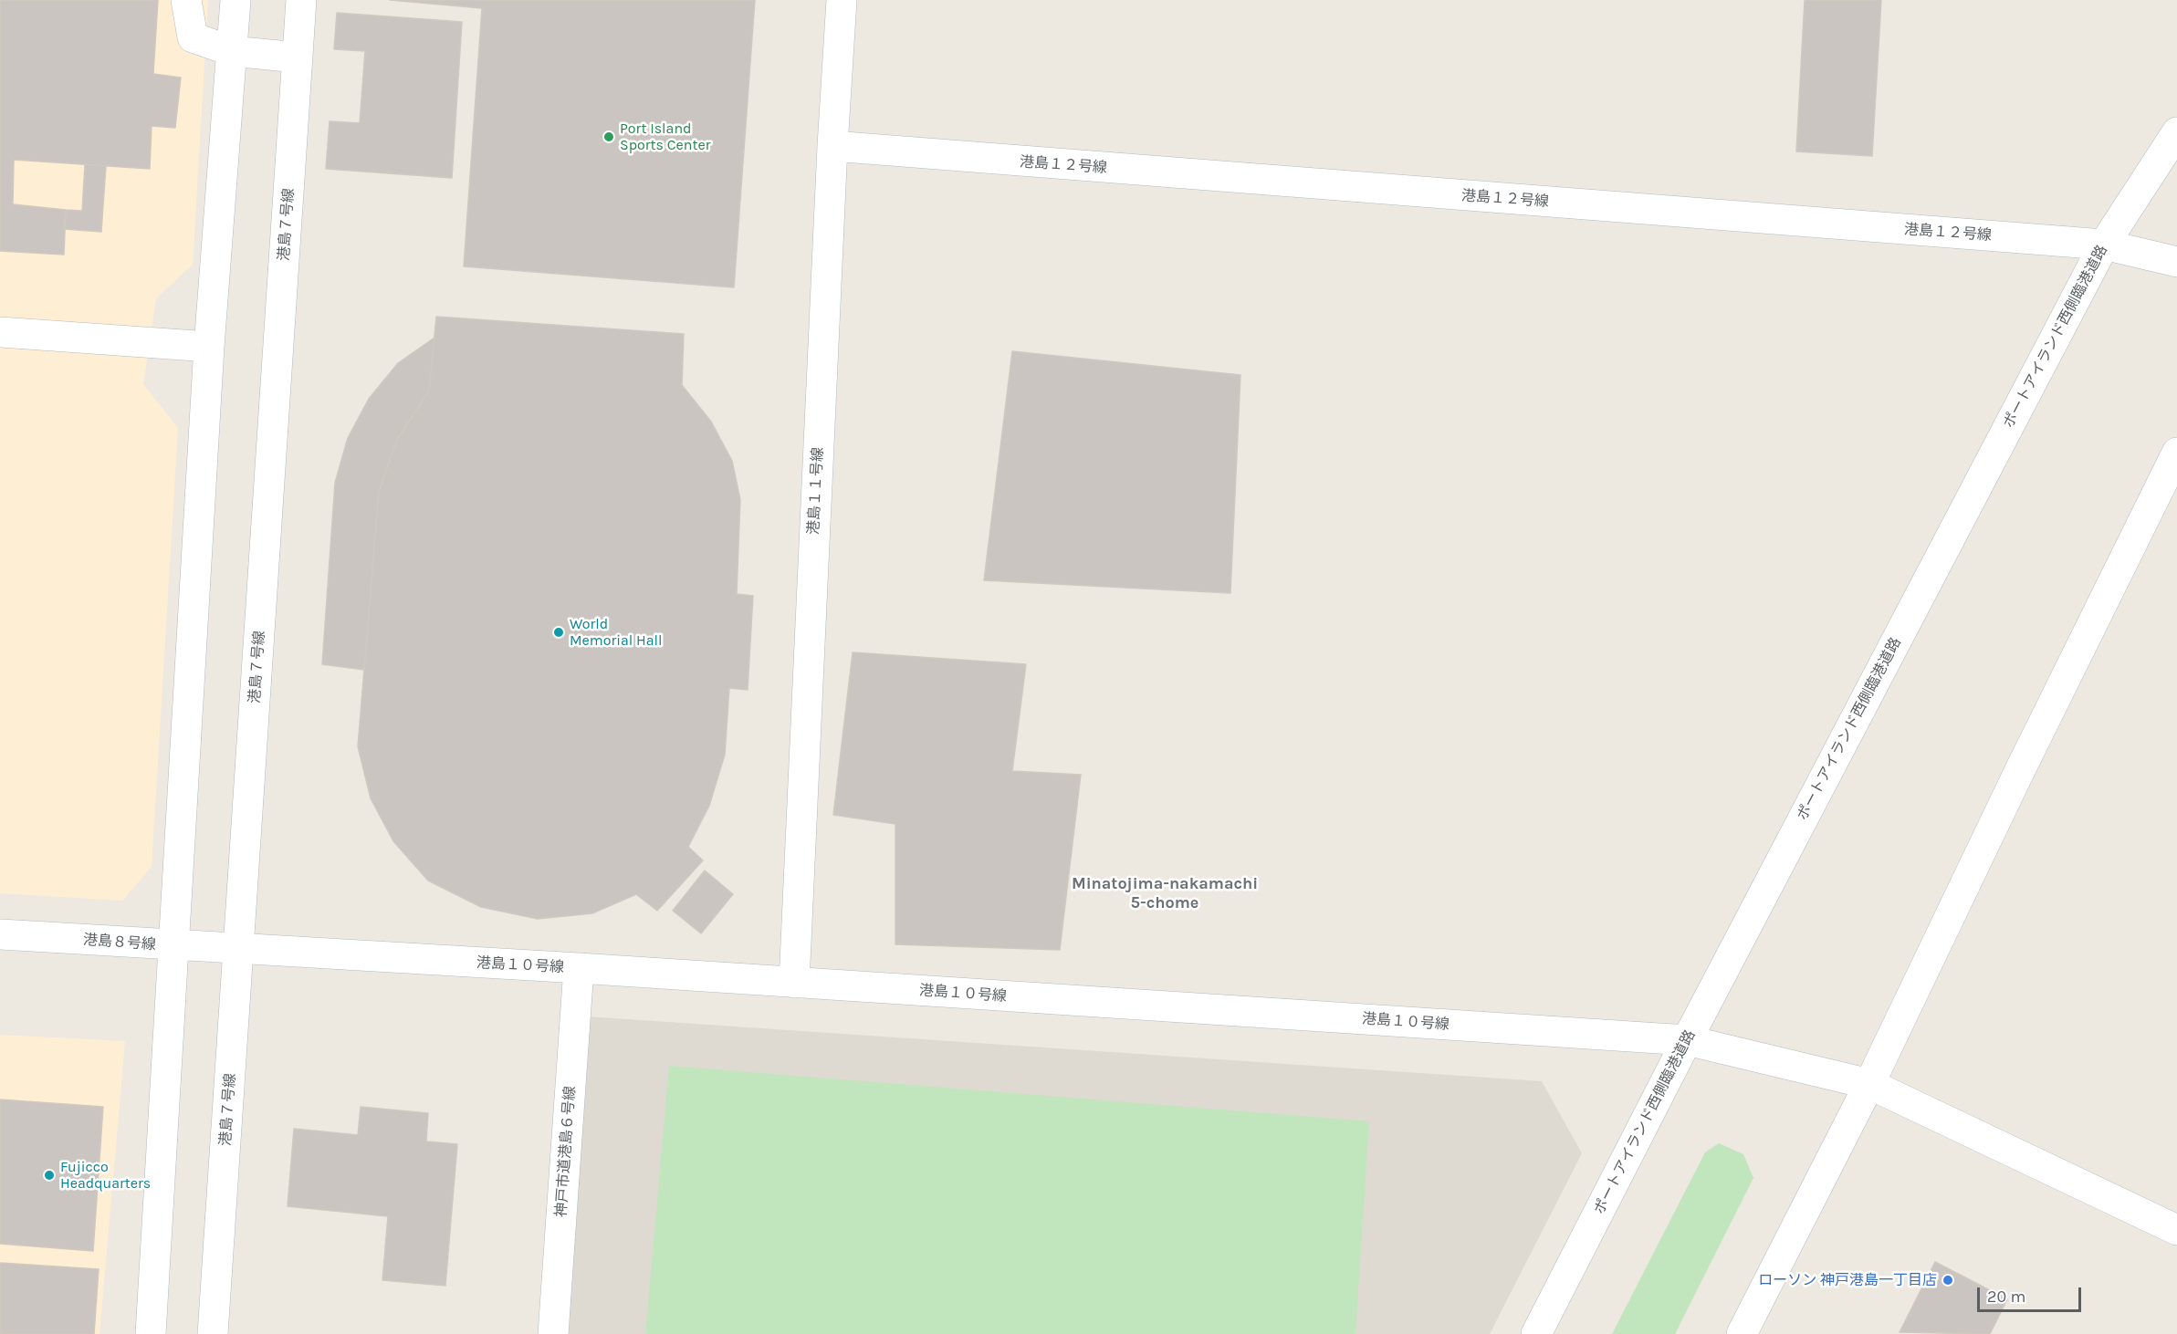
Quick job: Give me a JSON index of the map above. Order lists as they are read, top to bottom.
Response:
{
  "streets": {
    "street": [
      "港島１２号線",
      "港島７号線",
      "ポートアイランド西側臨港道路",
      "港島１１号線",
      "港島８号線",
      "港島１０号線",
      "神戸市道港島６号線"
    ]
  },
  "crossings": [
    ["港島１２号線", "ポートアイランド西側臨港道路"],
    ["港島１２号線", "港島１１号線"],
    ["港島７号線", "港島８号線"],
    ["港島７号線", "港島１０号線"],
    ["ポートアイランド西側臨港道路", "港島１０号線"],
    ["港島１１号線", "港島１０号線"],
    ["港島８号線", "港島１０号線"],
    ["港島１０号線", "神戸市道港島６号線"]
  ],
  "districts": ["Minatojima-nakamachi 5-chome"],
  "places": [
    "Port Island Sports Center",
    "World Memorial Hall",
    "Fujicco Headquarters",
    "ローソン 神戸港島一丁目店"
  ],
  "scale_bar": "20 m"
}
